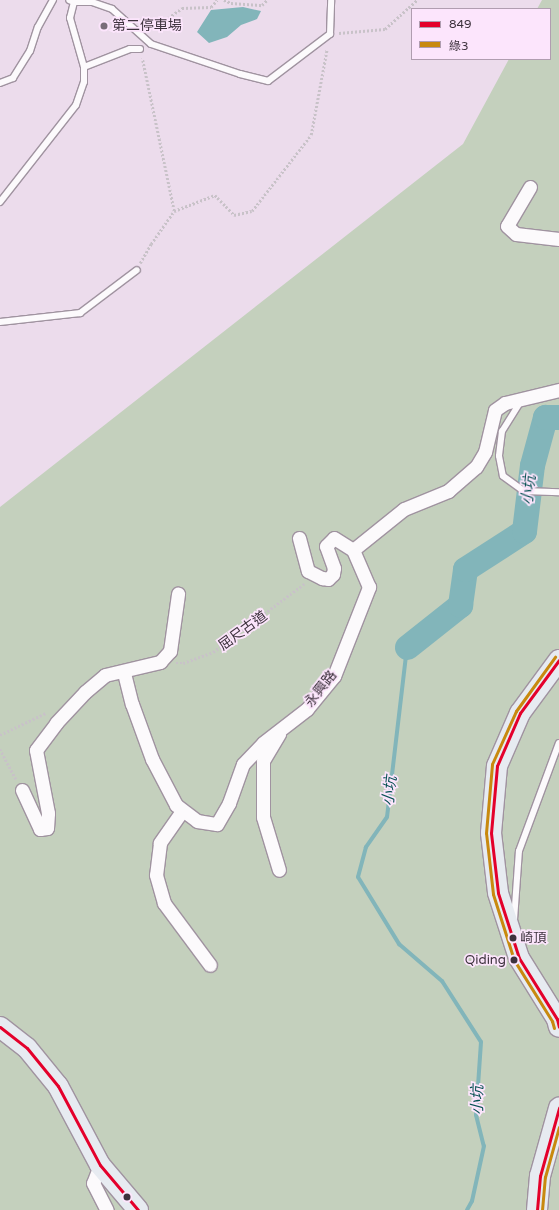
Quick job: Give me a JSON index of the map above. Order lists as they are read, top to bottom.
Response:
{
  "streets": {
    "street": ["永興路"],
    "path": ["屈尺古道"]
  },
  "water": ["小坑"],
  "places": ["第二停車場", "崎頂", "Qiding"],
  "lines": ["transit line 綠3", "transit line 849"],
  "legend": ["849", "綠3"]
}
